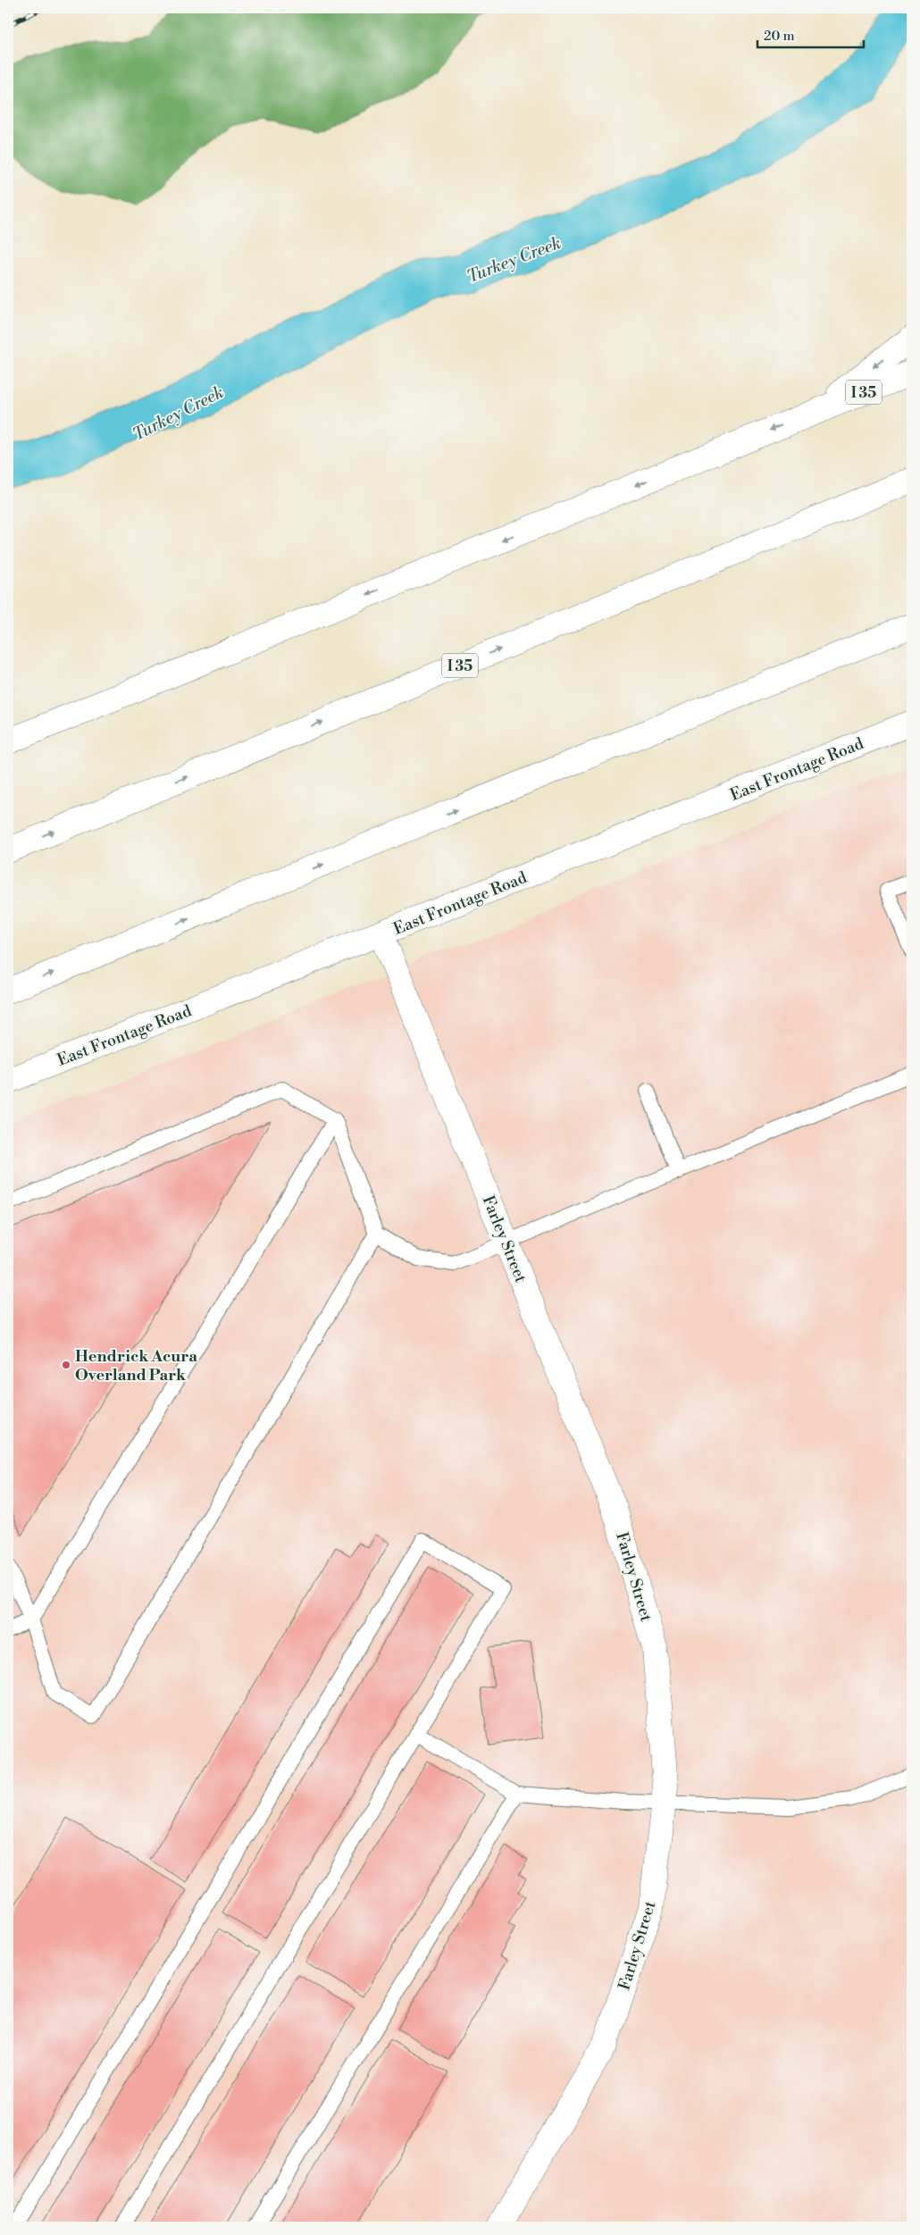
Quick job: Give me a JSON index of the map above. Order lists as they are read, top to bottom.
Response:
{
  "streets": {
    "main road": ["I 35", "East Frontage Road", "Farley Street"]
  },
  "crossings": [
    ["East Frontage Road", "Farley Street"]
  ],
  "water": ["Turkey Creek"],
  "places": ["Hendrick Acura Overland Park"],
  "scale_bar": "20 m"
}
